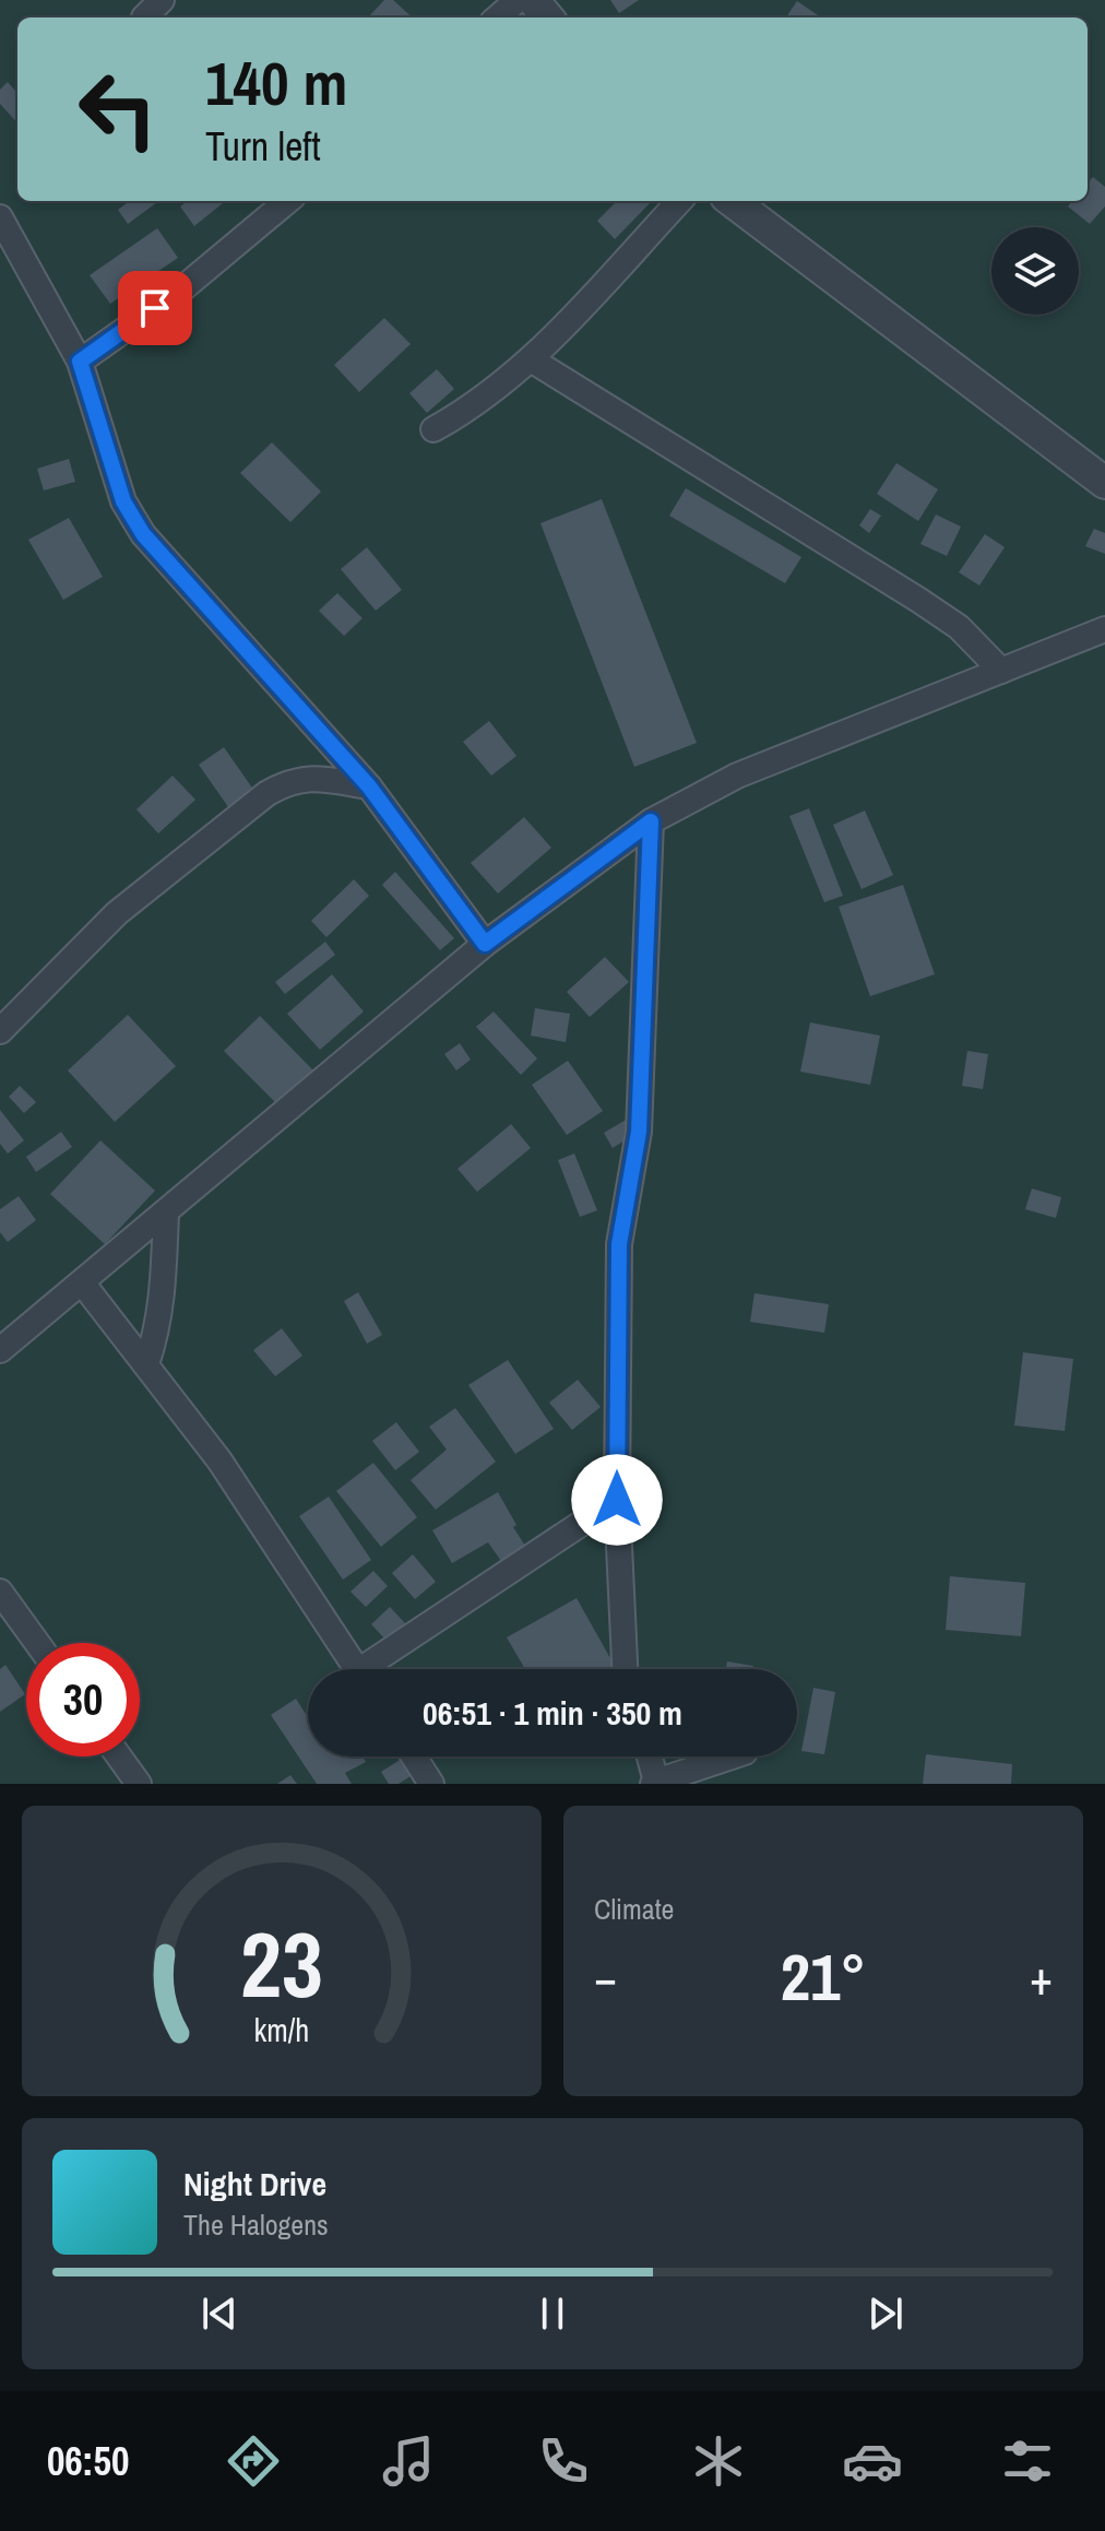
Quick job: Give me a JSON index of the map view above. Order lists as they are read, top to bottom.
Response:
{
  "page": {
    "turn": ["140 m", "Turn left"],
    "limit": "30",
    "trip": "06:51 · 1 min · 350 m",
    "tile": "Climate",
    "heat": ["−", "21°", "+"],
    "song": ["Night Drive", "The Halogens"],
    "tabs": "06:50",
    "gauge": ["23", "km/h"]
  }
}
